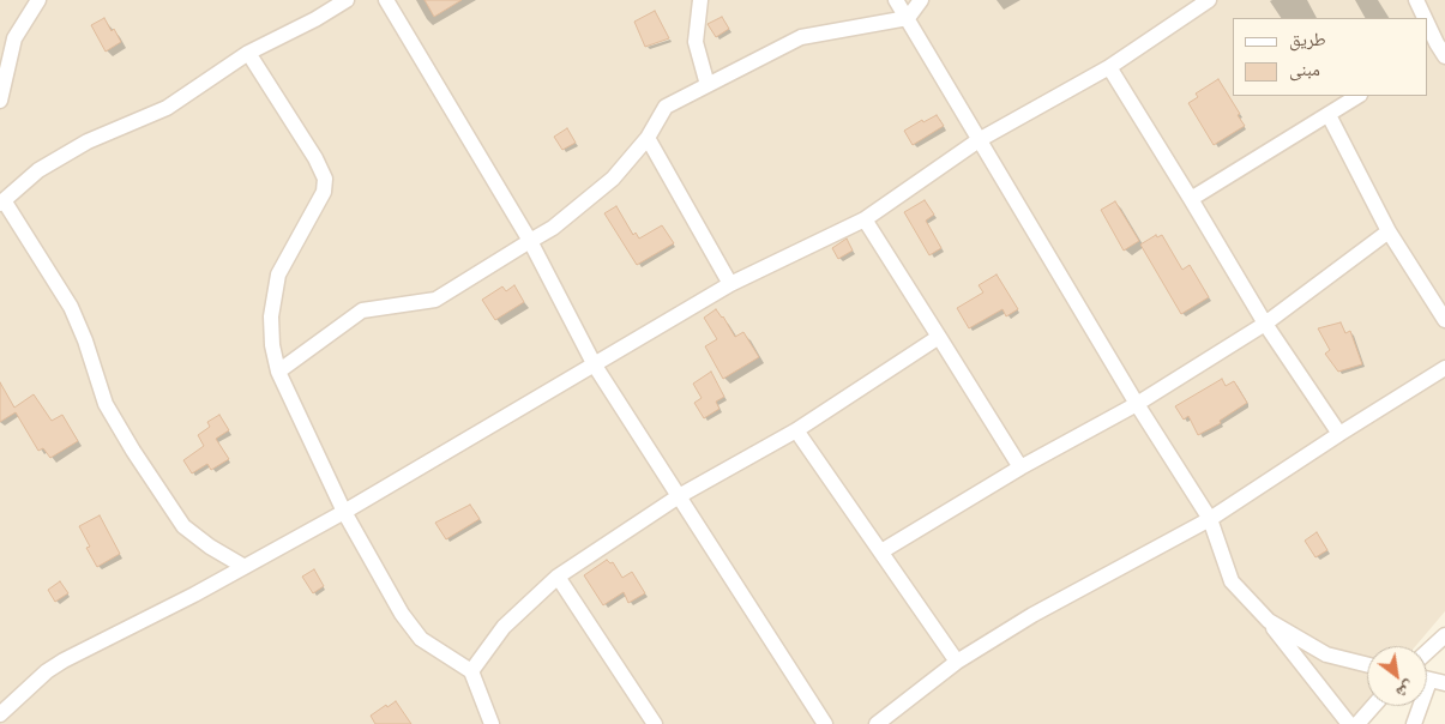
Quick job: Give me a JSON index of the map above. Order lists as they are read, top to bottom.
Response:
{
  "legend": ["طريق", "مبنى"],
  "north": "bottom right"
}
